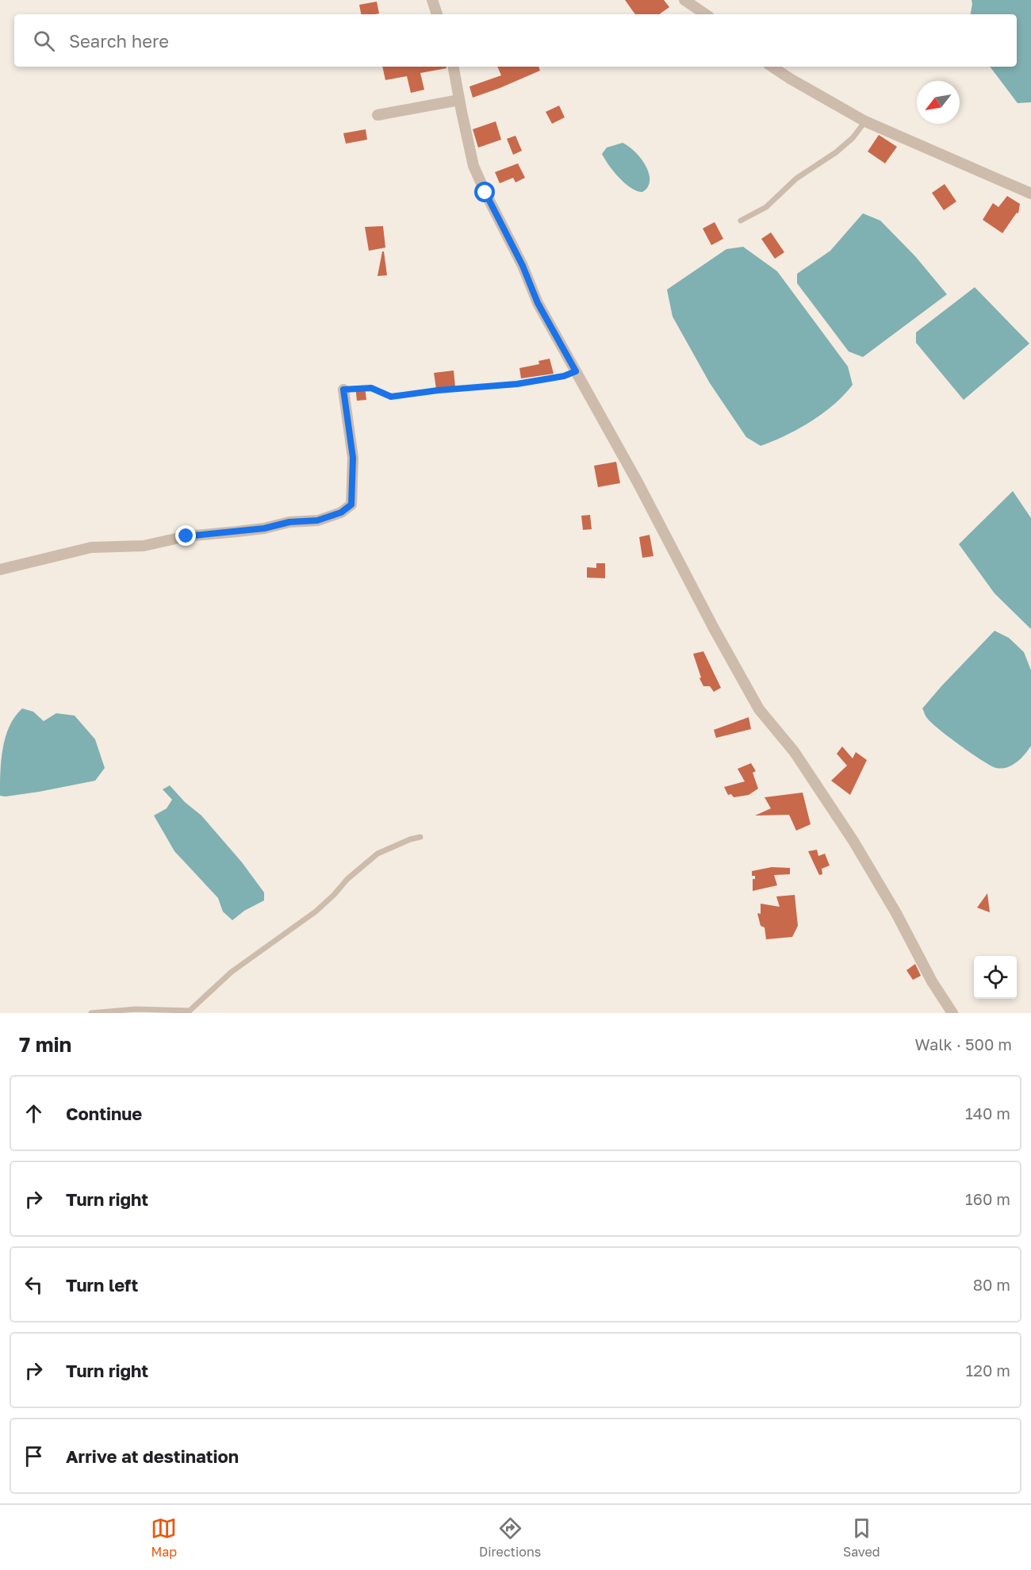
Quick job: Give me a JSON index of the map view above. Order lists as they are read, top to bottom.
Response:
{
  "north": "bottom left",
  "page": {
    "search": "Search here",
    "heading": ["7 min", "Walk · 500 m"],
    "list": [
      ["Continue", "140 m"],
      ["Turn right", "160 m"],
      ["Turn left", "80 m"],
      ["Turn right", "120 m"],
      "Arrive at destination"
    ],
    "nav": ["Map", "Directions", "Saved"]
  }
}
